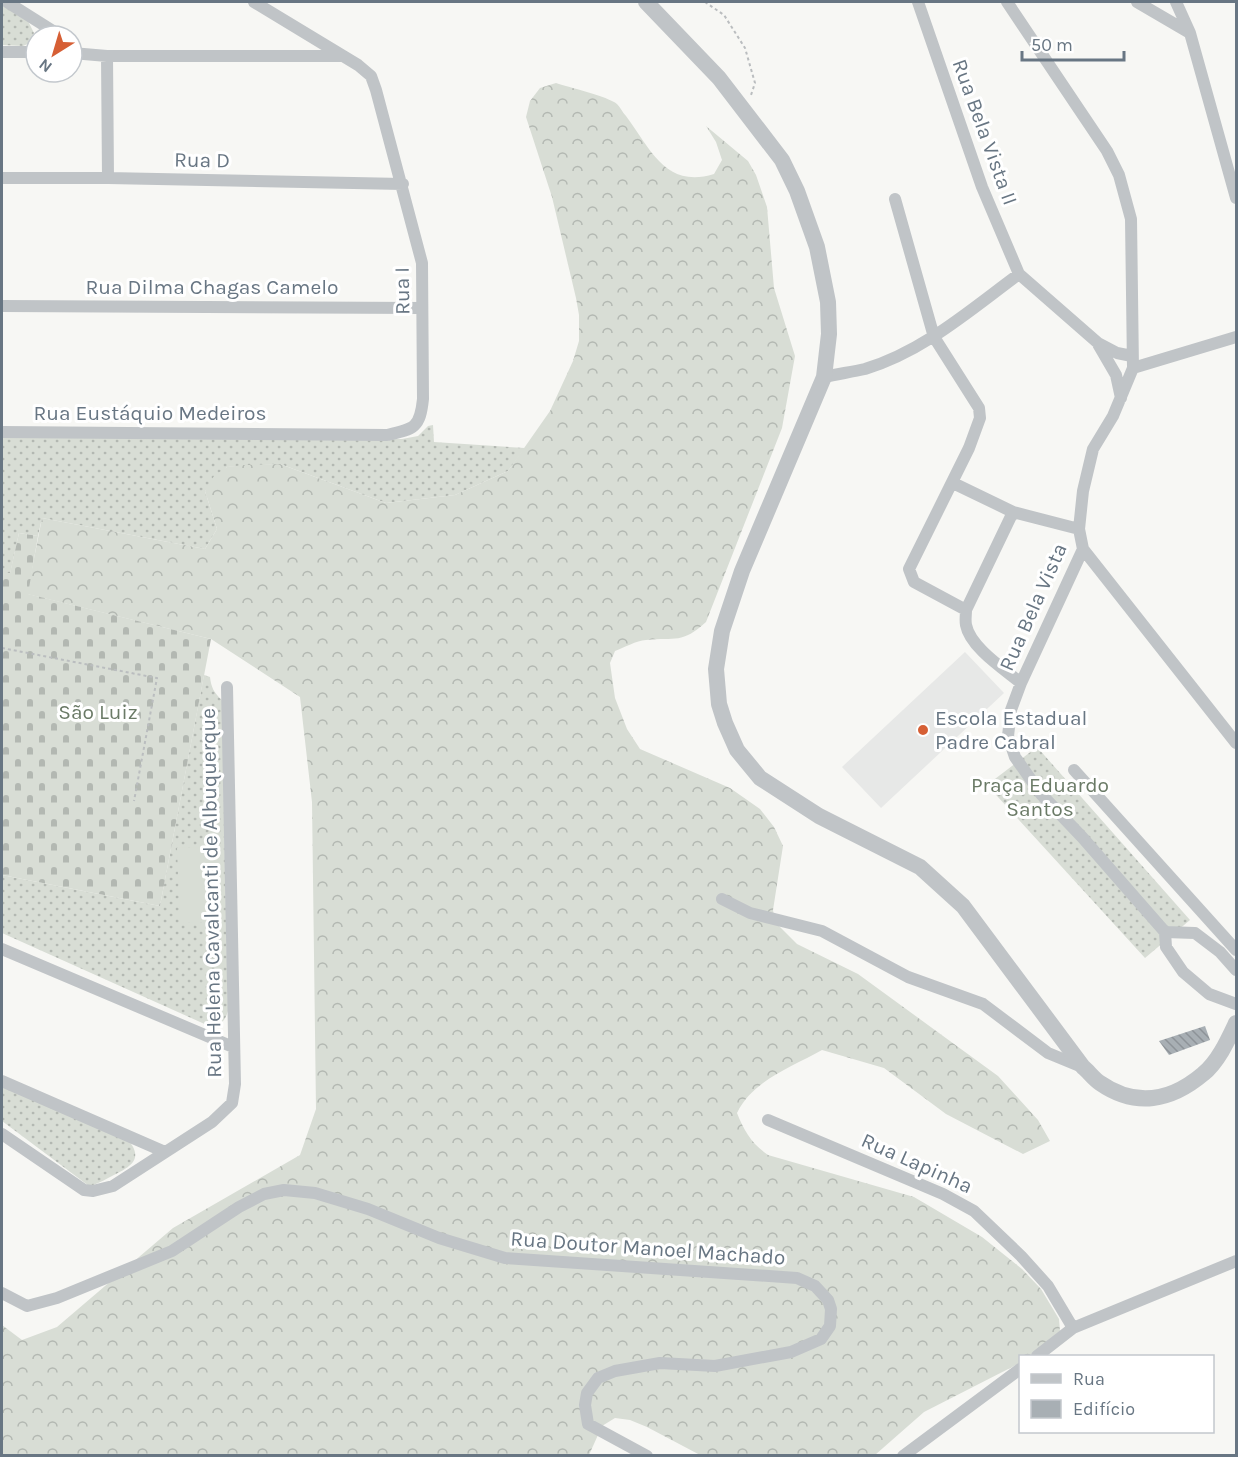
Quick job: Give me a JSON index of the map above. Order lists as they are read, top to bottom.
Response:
{
  "streets": {
    "street": [
      "Rua Bela Vista II",
      "Rua D",
      "Rua Dilma Chagas Camelo",
      "Rua I",
      "Rua Eustáquio Medeiros",
      "Rua Bela Vista",
      "Rua Helena Cavalcanti de Albuquerque",
      "Rua Lapinha",
      "Rua Doutor Manoel Machado"
    ]
  },
  "crossings": [
    ["Rua D", "Rua I"],
    ["Rua Dilma Chagas Camelo", "Rua I"],
    ["Rua I", "Rua Eustáquio Medeiros"]
  ],
  "parks": ["São Luiz", "Praça Eduardo Santos"],
  "places": ["Escola Estadual Padre Cabral"],
  "legend": ["Rua", "Edifício"],
  "scale_bar": "50 m",
  "north": "bottom left"
}
